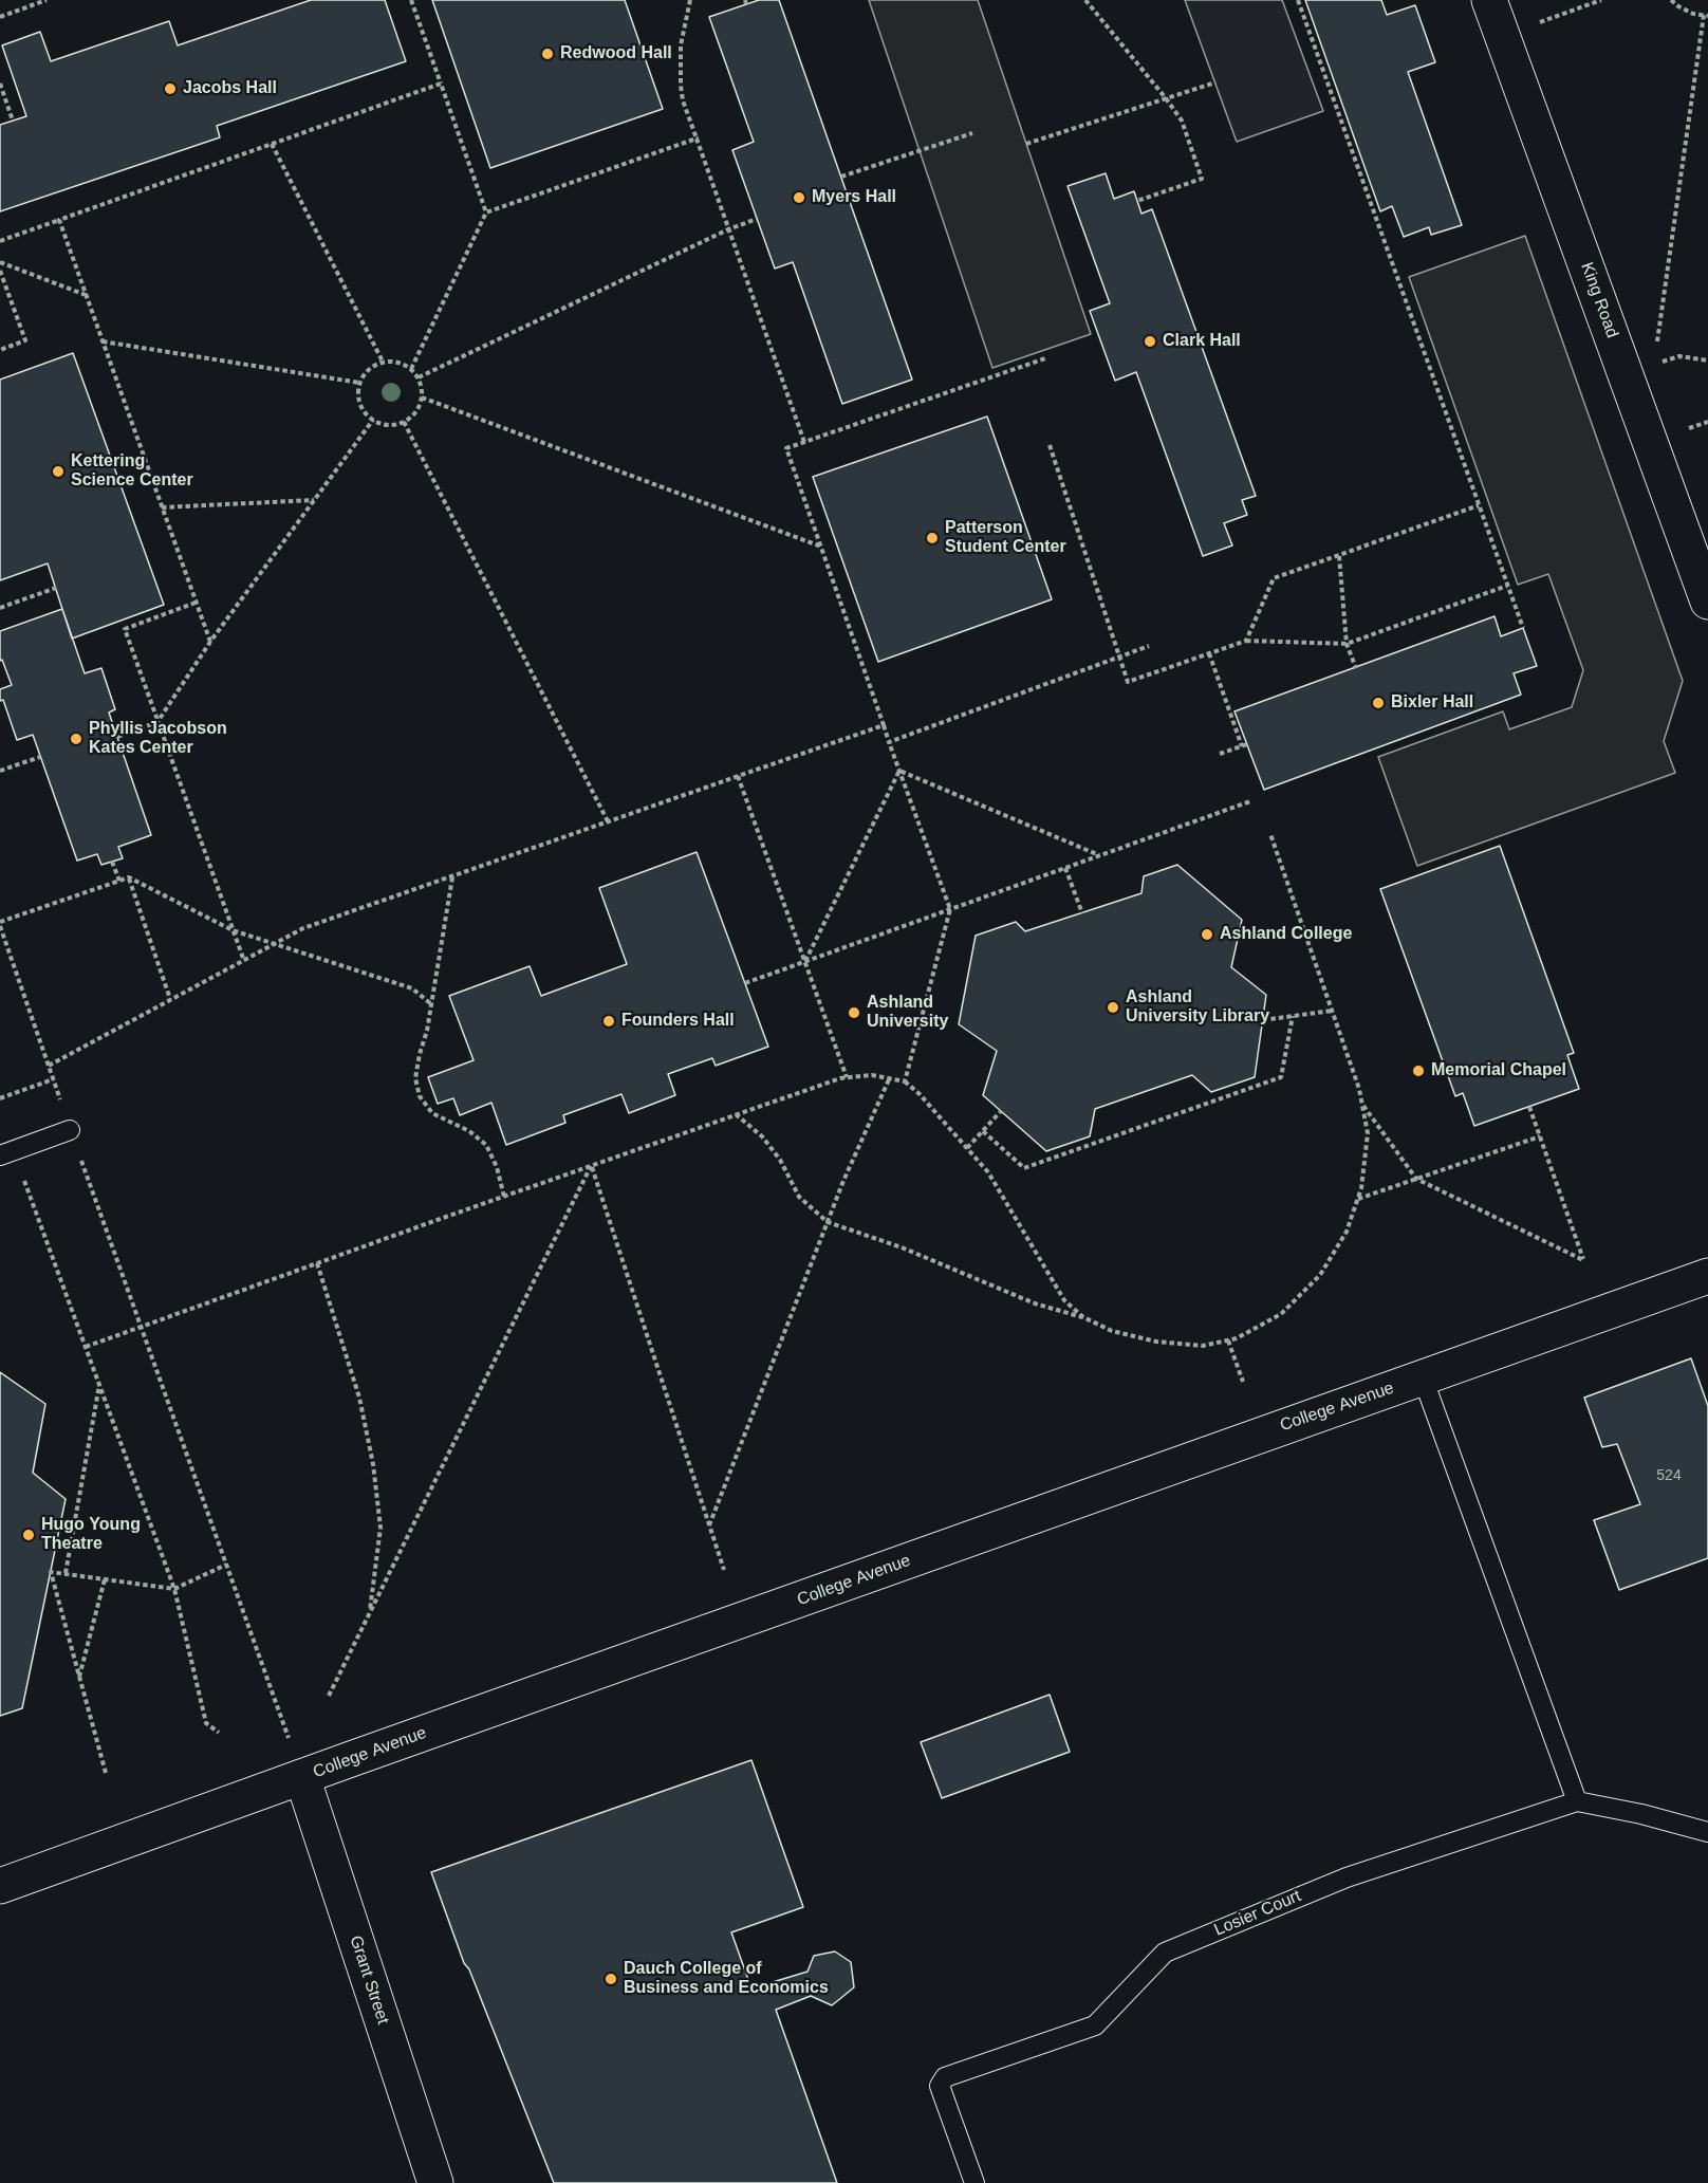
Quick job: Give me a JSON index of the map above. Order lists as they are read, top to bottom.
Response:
{
  "streets": {
    "street": ["King Road", "College Avenue", "Grant Street"],
    "lane": ["Losier Court"]
  },
  "crossings": [
    ["College Avenue", "Grant Street"]
  ],
  "places": [
    "Redwood Hall",
    "Jacobs Hall",
    "Myers Hall",
    "Clark Hall",
    "Kettering Science Center",
    "Patterson Student Center",
    "Bixler Hall",
    "Phyllis Jacobson Kates Center",
    "Ashland College",
    "Ashland University Library",
    "Ashland University",
    "Founders Hall",
    "Memorial Chapel",
    "Hugo Young Theatre",
    "Dauch College of Business and Economics"
  ],
  "house_numbers": ["524"]
}
